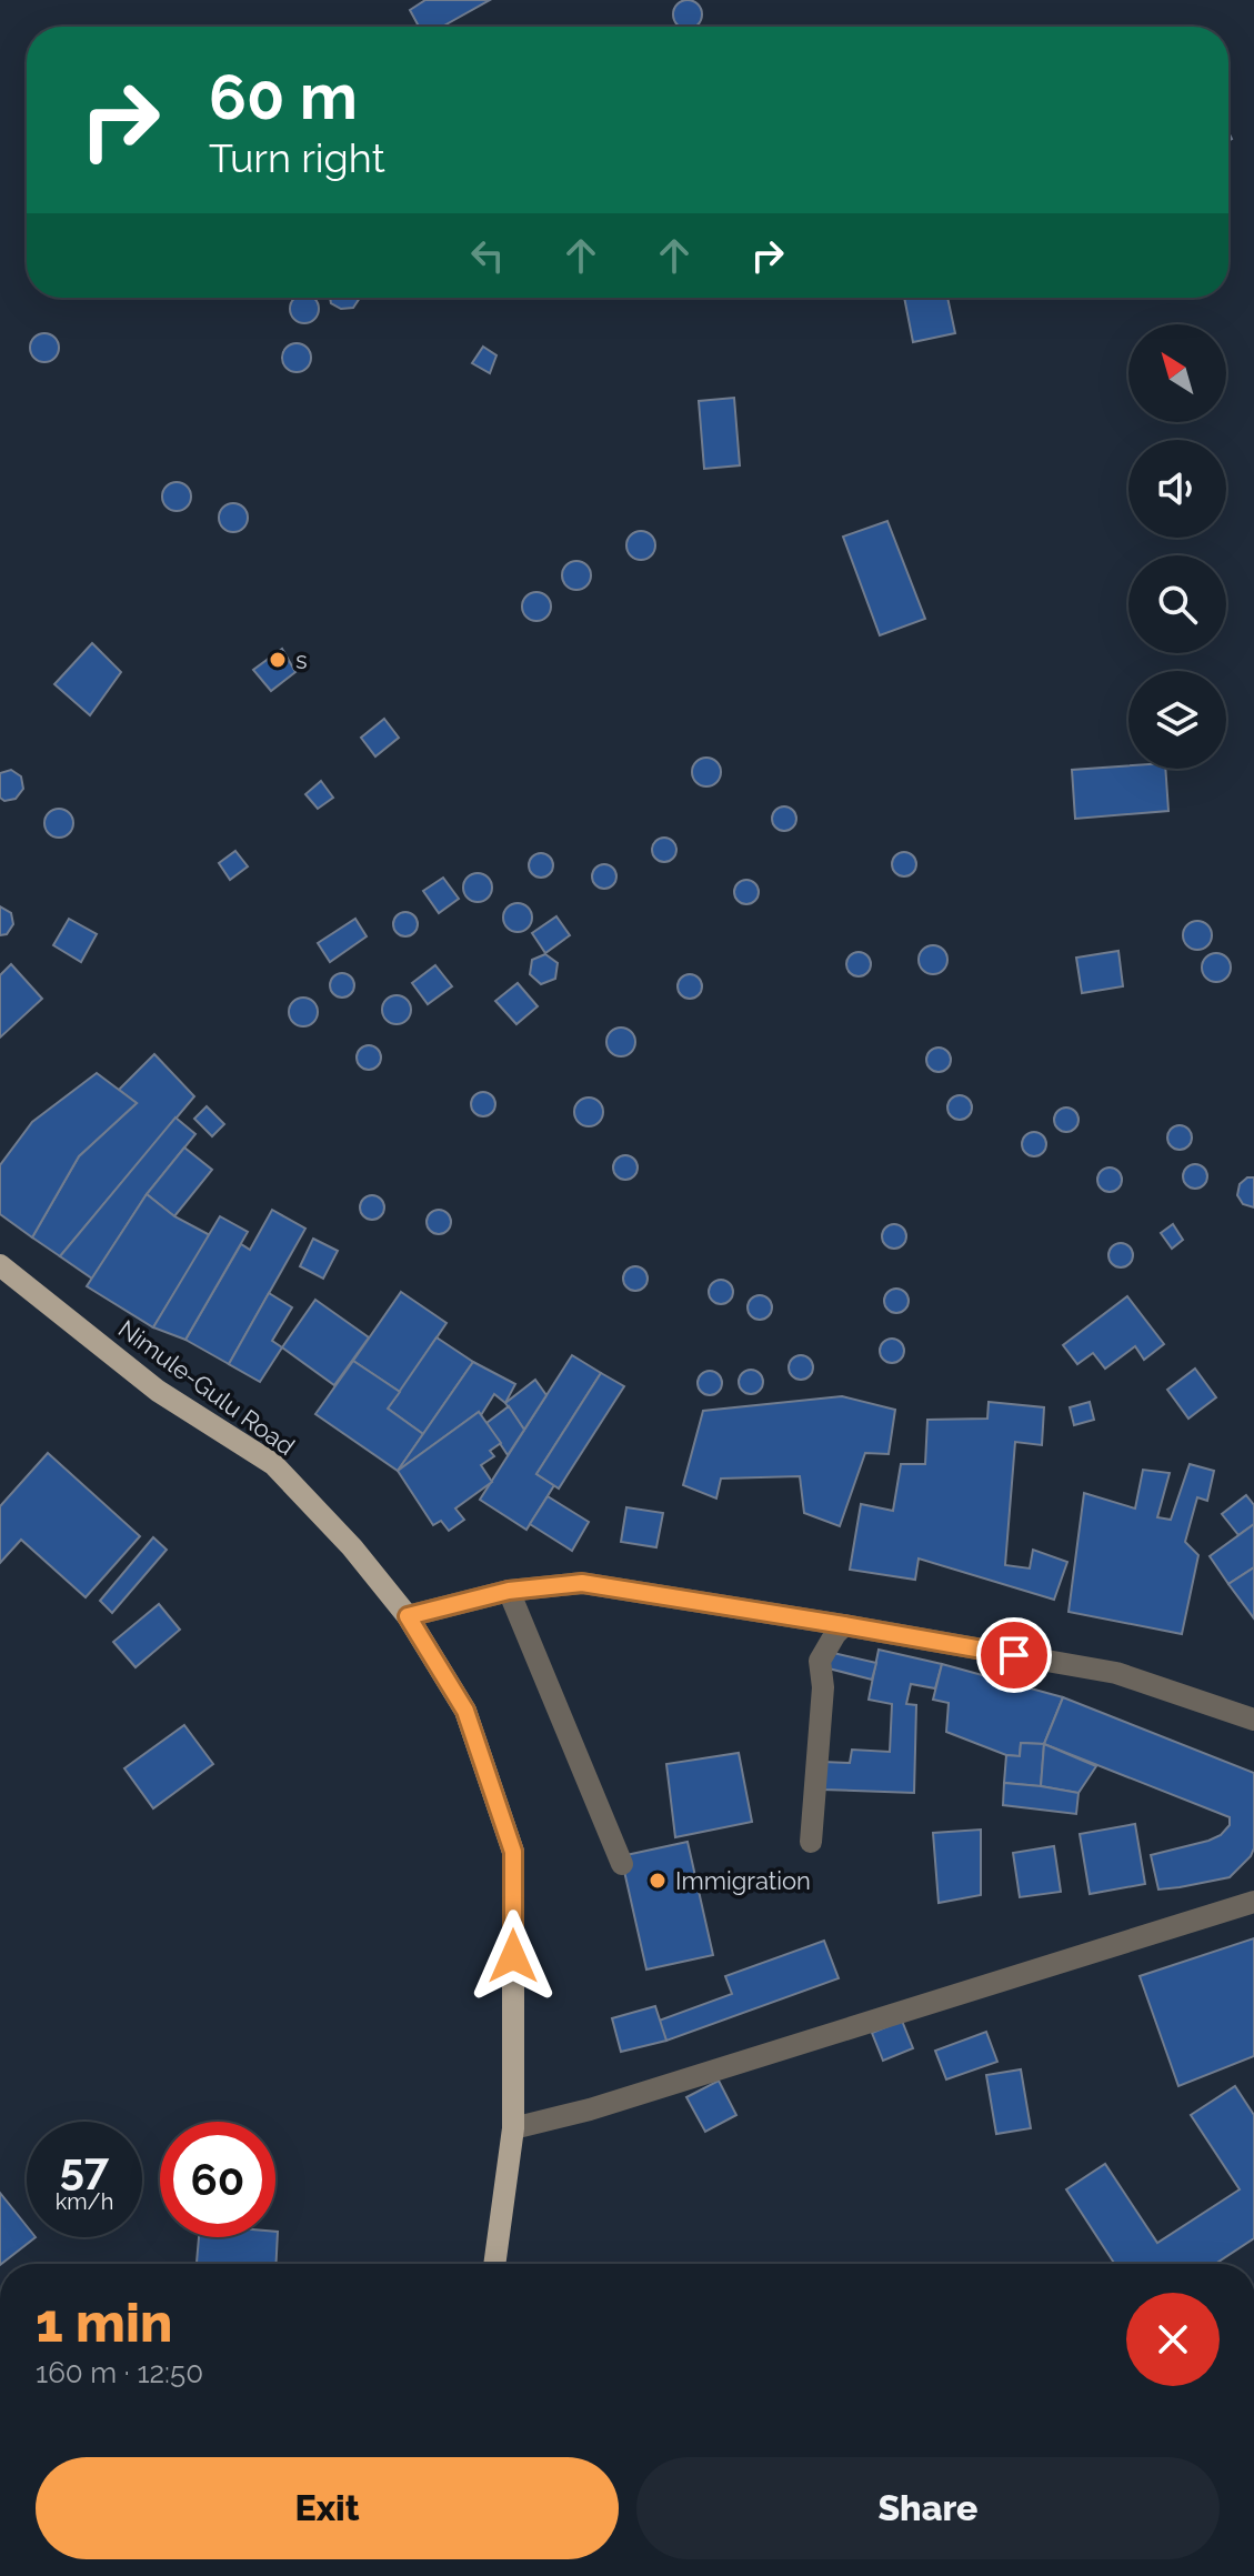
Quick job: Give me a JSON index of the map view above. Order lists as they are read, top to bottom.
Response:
{
  "streets": {
    "main road": ["Nimule-Gulu Road"]
  },
  "places": ["s", "Immigration"],
  "north": "top left",
  "page": {
    "turn": ["60 m", "Turn right"],
    "speed": "57 km/h",
    "limit": "60",
    "heading": ["1 min", "160 m · 12:50"],
    "buttons": ["Exit", "Share"]
  }
}
